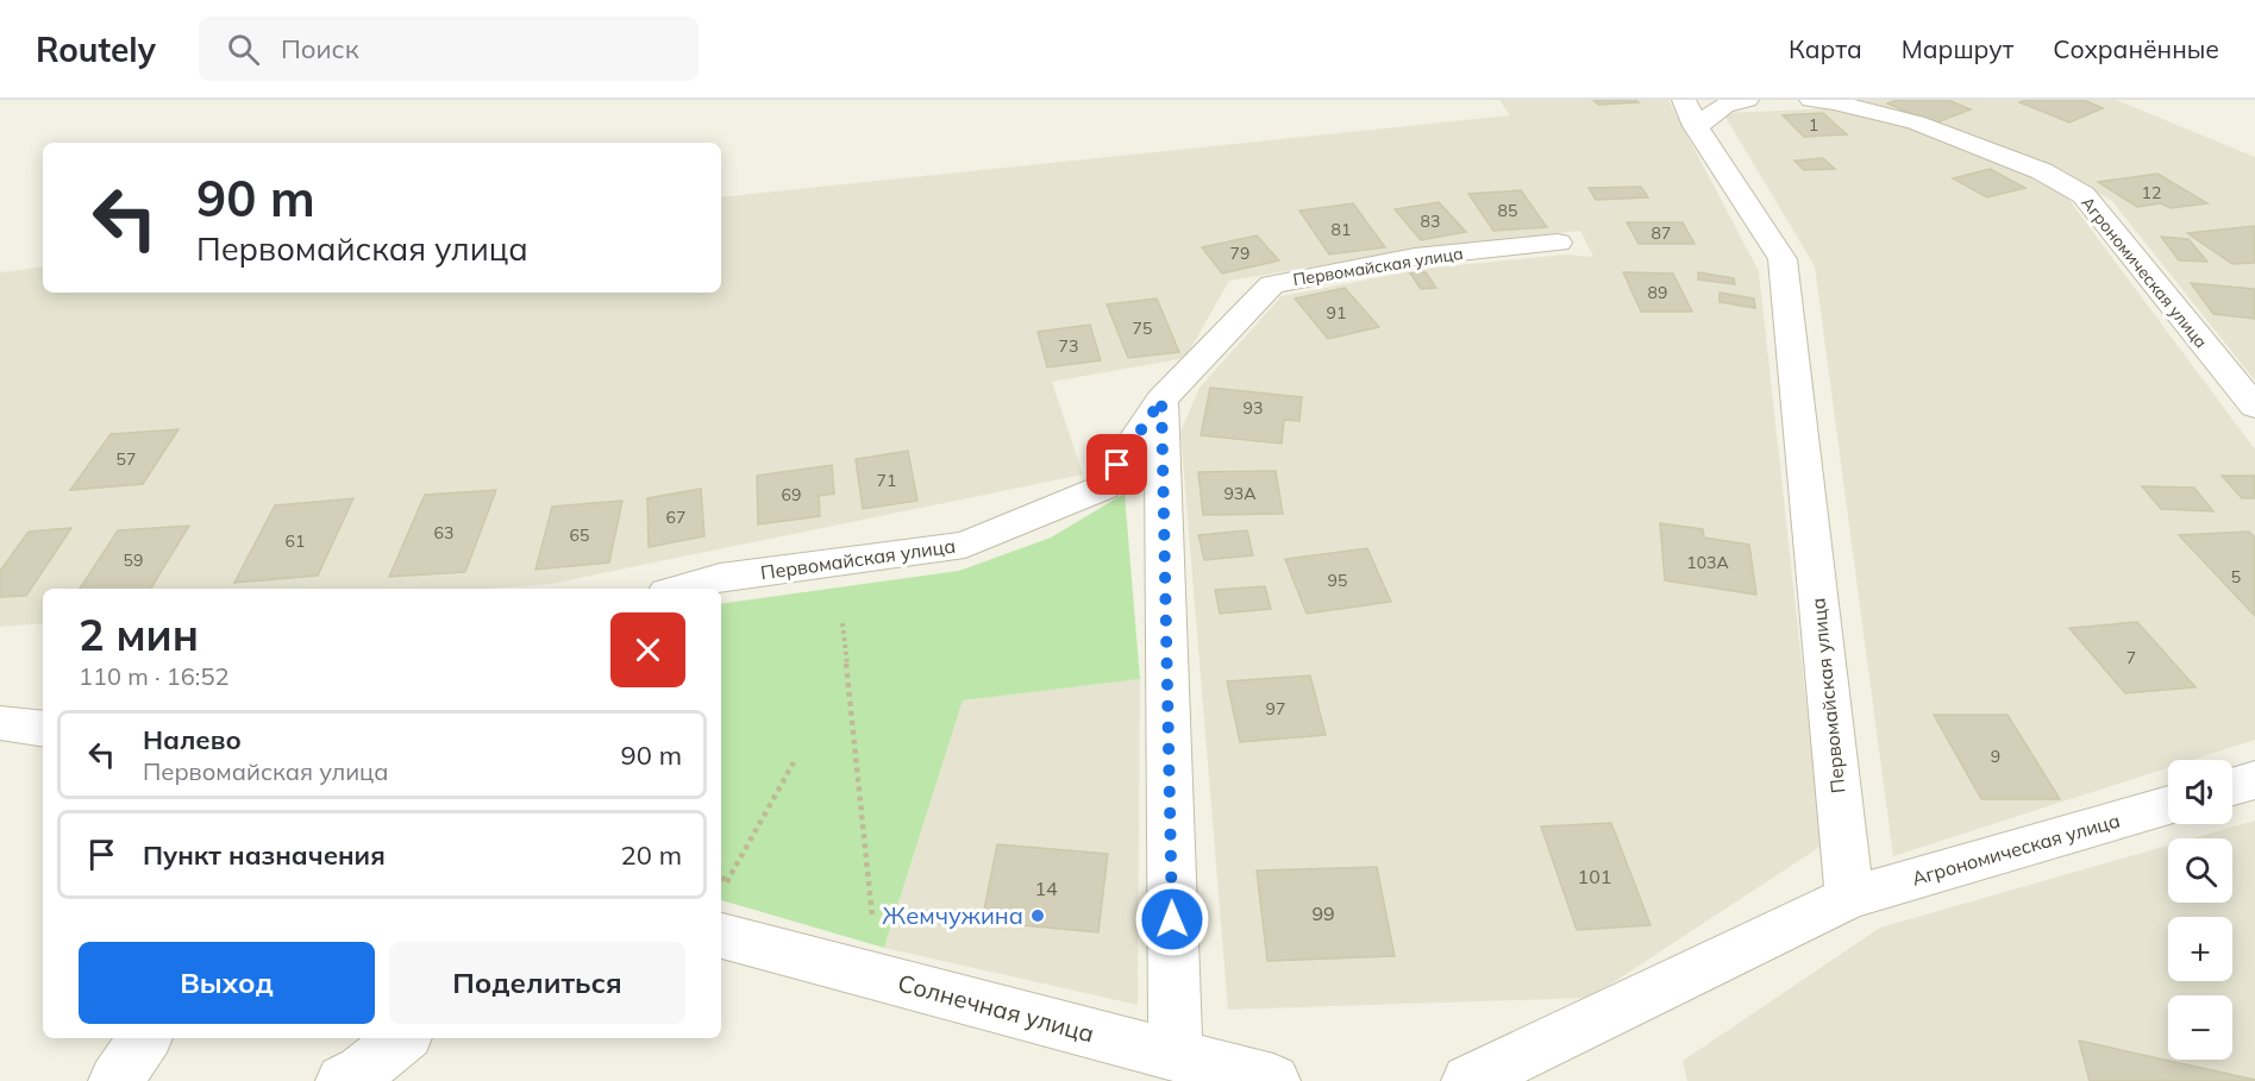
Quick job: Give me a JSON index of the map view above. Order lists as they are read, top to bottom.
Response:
{
  "streets": {
    "street": ["Первомайская улица", "Агрономическая улица", "Солнечная улица"]
  },
  "crossings": [
    ["Первомайская улица", "Агрономическая улица"]
  ],
  "places": ["Жемчужина"],
  "house_numbers": [
    "1",
    "12",
    "85",
    "83",
    "81",
    "87",
    "79",
    "89",
    "91",
    "75",
    "73",
    "93",
    "57",
    "71",
    "93А",
    "69",
    "67",
    "63",
    "65",
    "61",
    "59",
    "103А",
    "5",
    "95",
    "7",
    "97",
    "9",
    "101",
    "14",
    "99"
  ],
  "page": {
    "header": "Routely",
    "search": "Поиск",
    "nav": ["Карта", "Маршрут", "Сохранённые"],
    "turn": ["90 m", "Первомайская улица"],
    "heading": ["2 мин", "110 m · 16:52"],
    "list": [
      {
        "name": "Налево",
        "note": "Первомайская улица",
        "value": "90 m"
      },
      {
        "name": "Пункт назначения",
        "value": "20 m"
      }
    ],
    "map_buttons": ["+", "−"],
    "buttons": ["Выход", "Поделиться"]
  }
}
